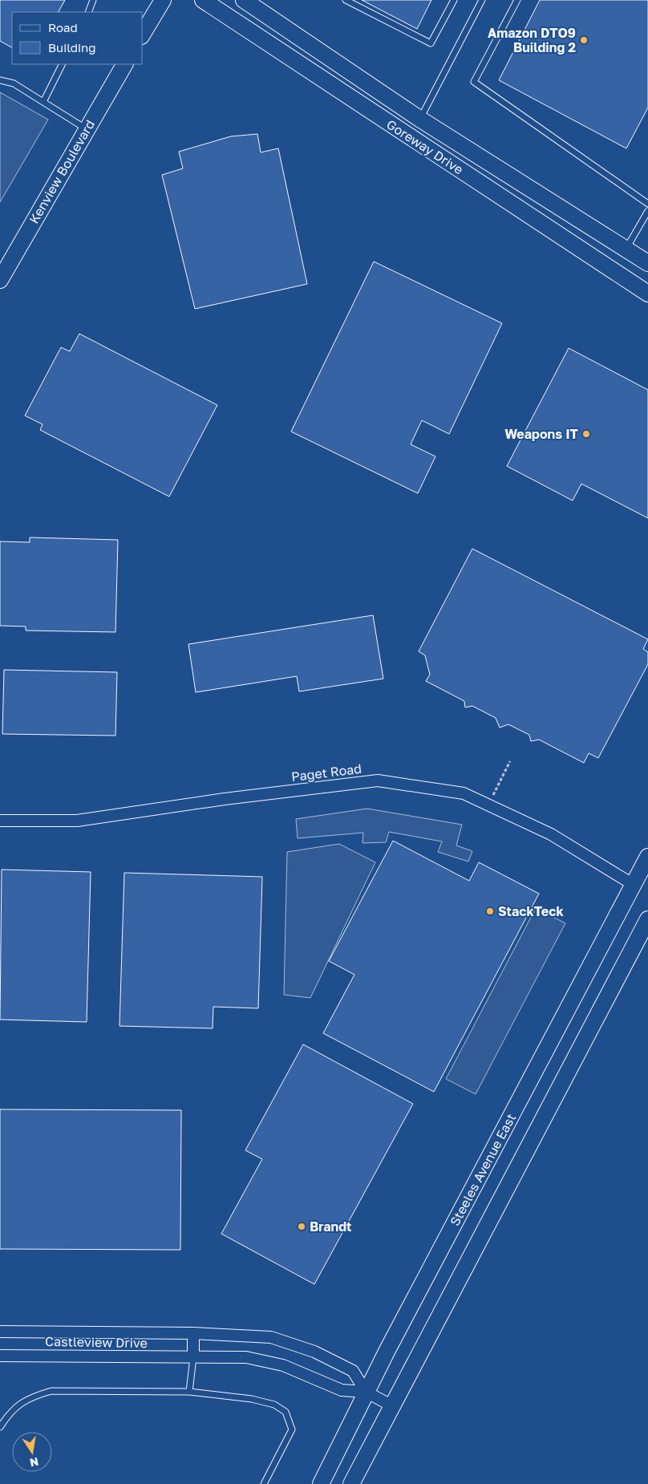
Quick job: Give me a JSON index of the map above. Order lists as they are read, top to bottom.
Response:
{
  "streets": {
    "main road": ["Goreway Drive", "Kenview Boulevard", "Steeles Avenue East"],
    "street": ["Paget Road", "Castleview Drive"]
  },
  "crossings": [
    ["Paget Road", "Steeles Avenue East"],
    ["Steeles Avenue East", "Castleview Drive"]
  ],
  "places": [
    "Amazon DTO9 Building 2",
    "Weapons IT",
    "StackTeck",
    "Brandt"
  ],
  "legend": ["Road", "Building"],
  "north": "bottom"
}
